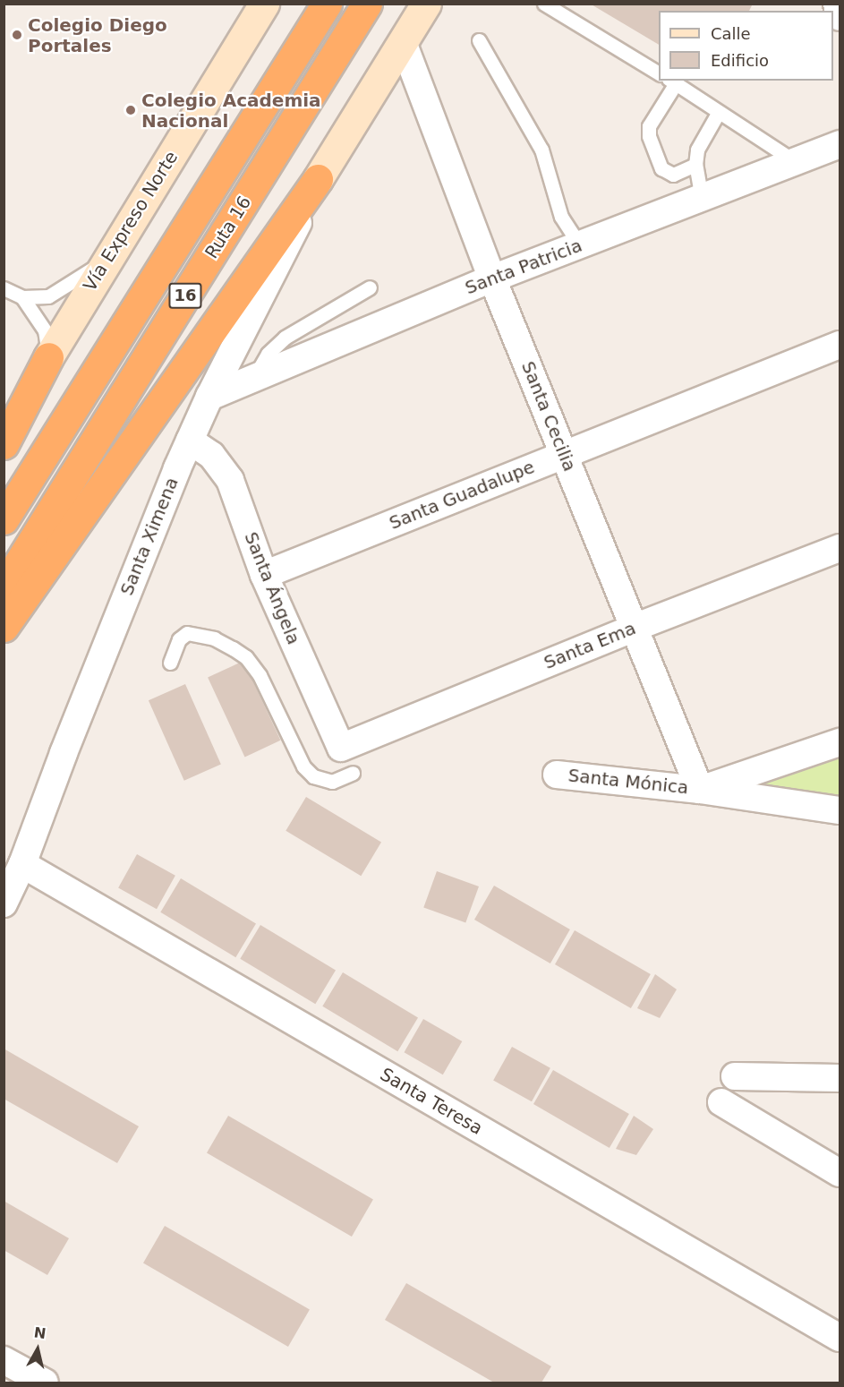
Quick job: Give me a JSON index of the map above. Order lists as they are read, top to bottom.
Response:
{
  "streets": {
    "highway": ["Ruta 16", "16"],
    "main road": ["Vía Expreso Norte"],
    "street": [
      "Santa Patricia",
      "Santa Cecilia",
      "Santa Guadalupe",
      "Santa Ximena",
      "Santa Ángela",
      "Santa Ema",
      "Santa Mónica",
      "Santa Teresa"
    ]
  },
  "crossings": [
    ["Santa Patricia", "Santa Cecilia"],
    ["Santa Patricia", "Santa Ximena"],
    ["Santa Cecilia", "Santa Guadalupe"],
    ["Santa Cecilia", "Santa Ema"],
    ["Santa Cecilia", "Santa Mónica"],
    ["Santa Guadalupe", "Santa Ángela"],
    ["Santa Ximena", "Santa Ángela"],
    ["Santa Ximena", "Santa Teresa"],
    ["Santa Ángela", "Santa Ema"]
  ],
  "places": ["Colegio Diego Portales", "Colegio Academia Nacional"],
  "legend": ["Calle", "Edificio"],
  "north": "top"
}
